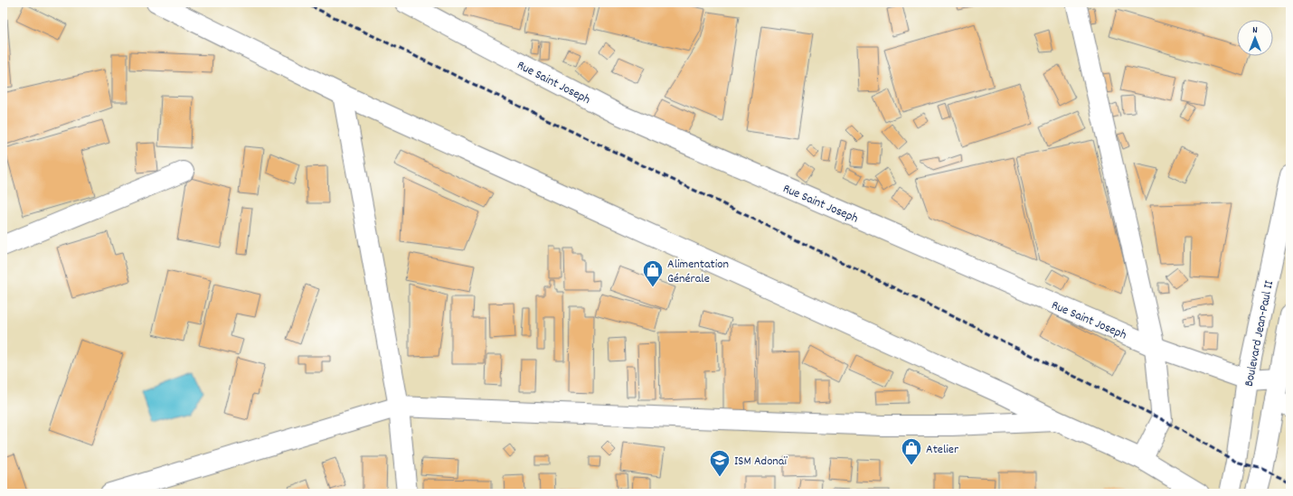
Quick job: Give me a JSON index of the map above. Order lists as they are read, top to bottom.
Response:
{
  "streets": {
    "street": ["Rue Saint Joseph", "Boulevard Jean-Paul II"]
  },
  "crossings": [
    ["Rue Saint Joseph", "Boulevard Jean-Paul II"]
  ],
  "places": {
    "shop": ["Alimentation Générale", "Atelier"],
    "school or university": ["ISM Adonaï"]
  },
  "north": "top"
}
